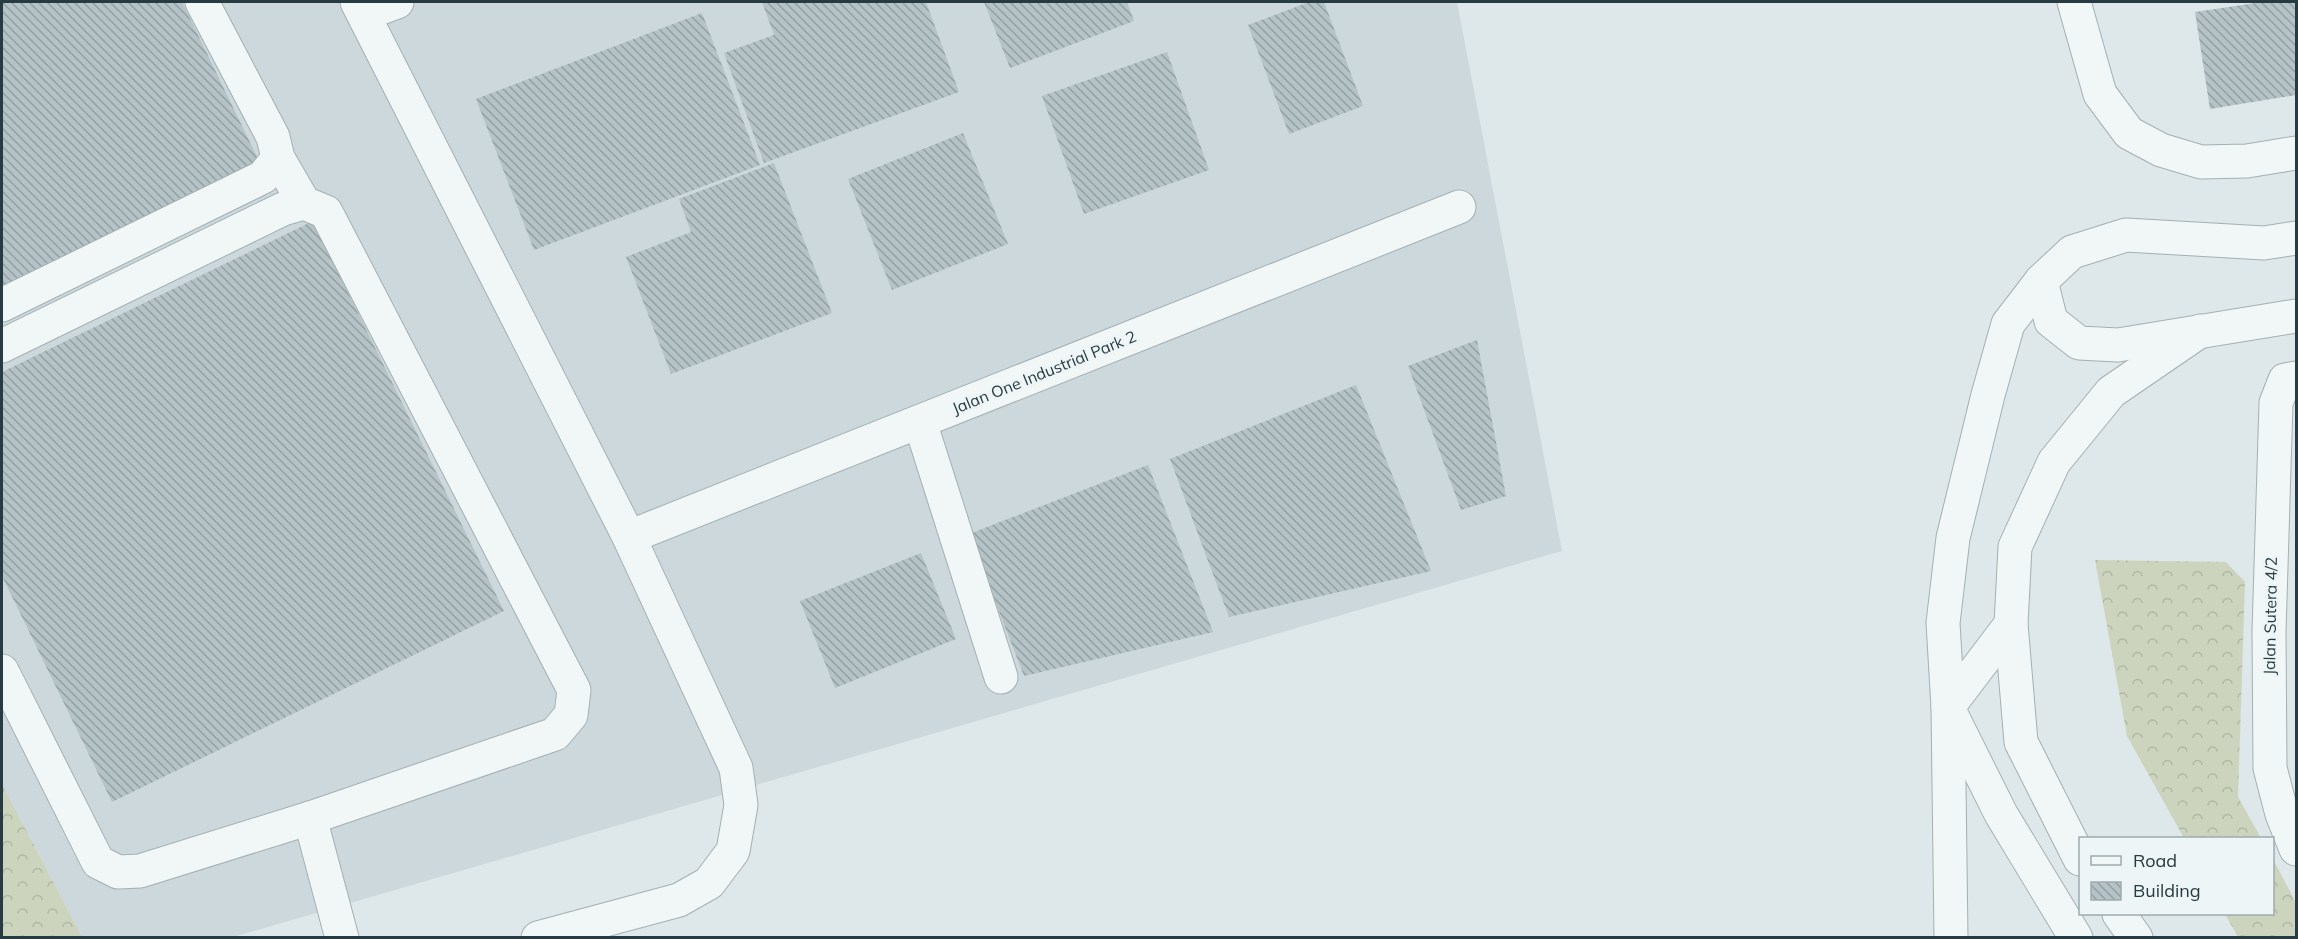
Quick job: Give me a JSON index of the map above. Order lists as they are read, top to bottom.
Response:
{
  "streets": {
    "street": ["Jalan One Industrial Park 2", "Jalan Sutera 4/2"]
  },
  "legend": ["Road", "Building"]
}
